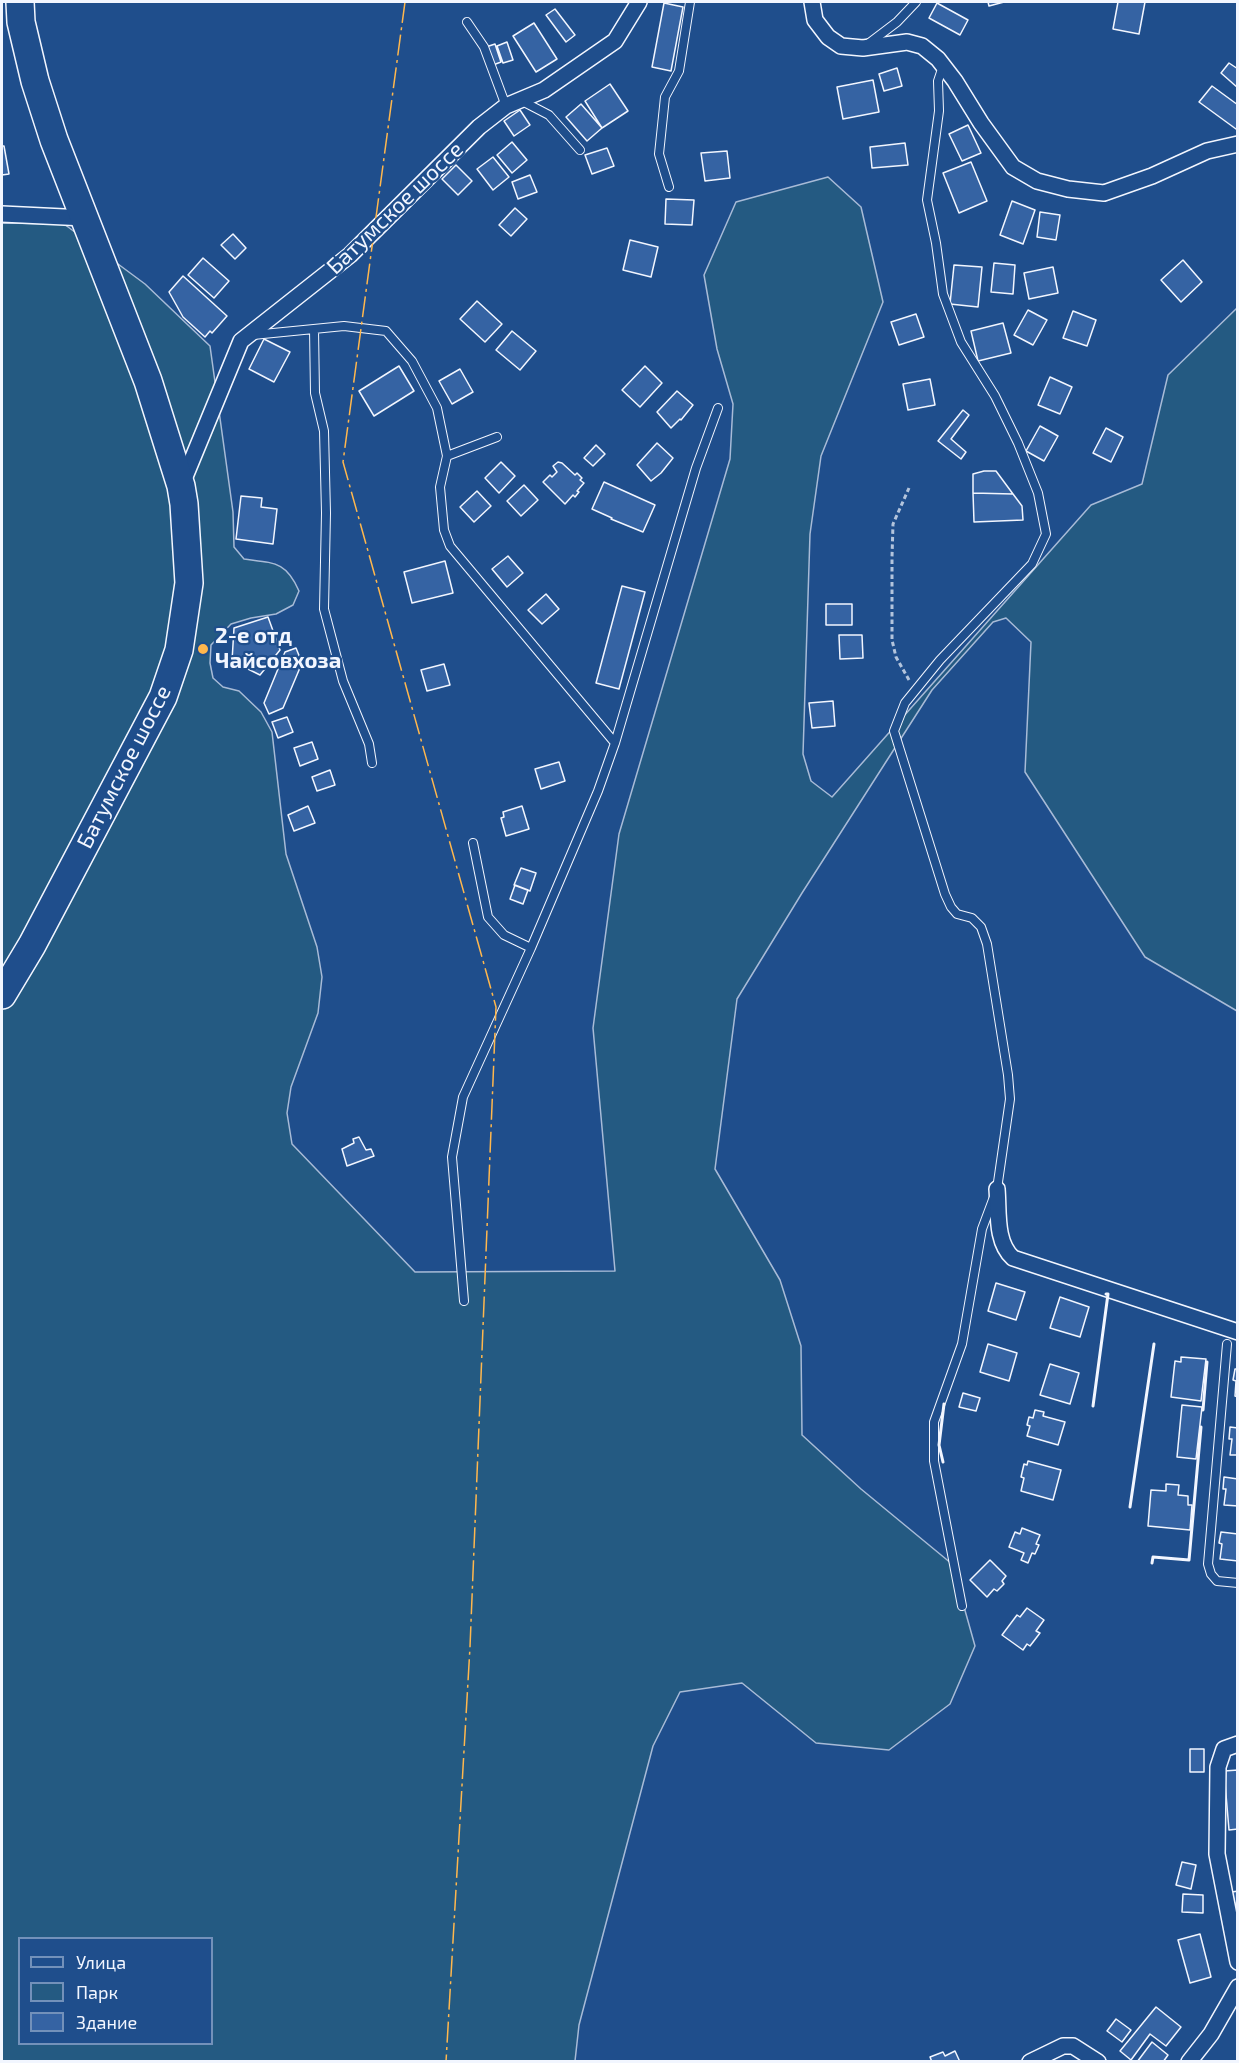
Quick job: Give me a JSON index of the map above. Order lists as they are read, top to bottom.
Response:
{
  "streets": {
    "highway": ["Батумское шоссе"]
  },
  "places": ["2-е отд Чайсовхоза"],
  "legend": ["Улица", "Парк", "Здание"]
}
